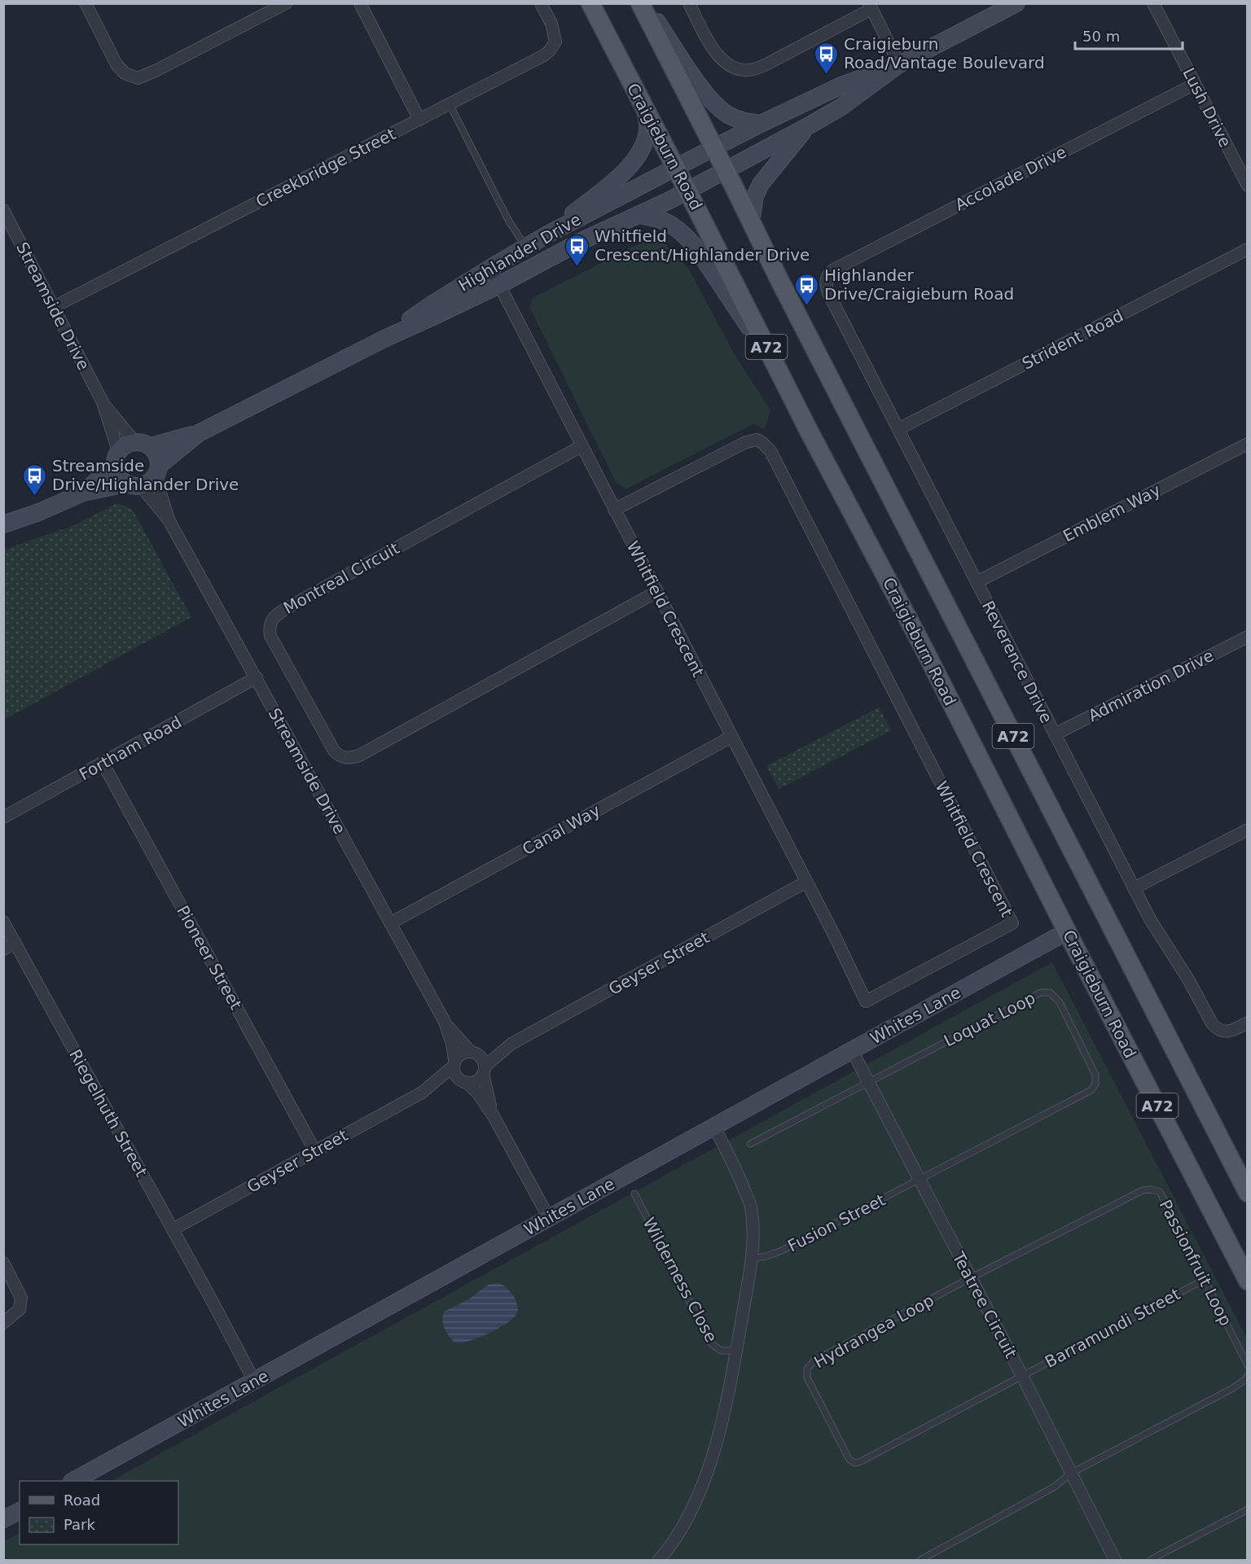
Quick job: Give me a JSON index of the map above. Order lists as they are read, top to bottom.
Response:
{
  "streets": {
    "main road": ["Craigieburn Road", "A72"],
    "street": [
      "Lush Drive",
      "Creekbridge Street",
      "Accolade Drive",
      "Highlander Drive",
      "Streamside Drive",
      "Strident Road",
      "Emblem Way",
      "Montreal Circuit",
      "Whitfield Crescent",
      "Reverence Drive",
      "Admiration Drive",
      "Fortham Road",
      "Canal Way",
      "Pioneer Street",
      "Geyser Street",
      "Whites Lane",
      "Riegelhuth Street",
      "Teatree Circuit"
    ],
    "lane": [
      "Loquat Loop",
      "Fusion Street",
      "Passionfruit Loop",
      "Wilderness Close",
      "Barramundi Street",
      "Hydrangea Loop"
    ]
  },
  "crossings": [
    ["Lush Drive", "Accolade Drive"],
    ["Craigieburn Road", "Highlander Drive"],
    ["Craigieburn Road", "Whites Lane"],
    ["Creekbridge Street", "Streamside Drive"],
    ["Accolade Drive", "Reverence Drive"],
    ["Highlander Drive", "Streamside Drive"],
    ["Highlander Drive", "A72"],
    ["Highlander Drive", "Whitfield Crescent"],
    ["Streamside Drive", "Fortham Road"],
    ["Streamside Drive", "Canal Way"],
    ["Streamside Drive", "Geyser Street"],
    ["Strident Road", "Reverence Drive"],
    ["Emblem Way", "Reverence Drive"],
    ["Montreal Circuit", "Whitfield Crescent"],
    ["Whitfield Crescent", "Canal Way"],
    ["Whitfield Crescent", "Geyser Street"],
    ["Reverence Drive", "Admiration Drive"],
    ["Fortham Road", "Pioneer Street"],
    ["Pioneer Street", "Geyser Street"],
    ["Geyser Street", "Riegelhuth Street"],
    ["Whites Lane", "Riegelhuth Street"],
    ["Whites Lane", "Teatree Circuit"],
    ["Loquat Loop", "Fusion Street"],
    ["Loquat Loop", "Teatree Circuit"],
    ["Fusion Street", "Teatree Circuit"],
    ["Passionfruit Loop", "Teatree Circuit"],
    ["Passionfruit Loop", "Barramundi Street"],
    ["Passionfruit Loop", "Hydrangea Loop"],
    ["Teatree Circuit", "Barramundi Street"],
    ["Teatree Circuit", "Hydrangea Loop"],
    ["Barramundi Street", "Hydrangea Loop"]
  ],
  "places": {
    "bus stop": [
      "Craigieburn Road/Vantage Boulevard",
      "Whitfield Crescent/Highlander Drive",
      "Highlander Drive/Craigieburn Road",
      "Streamside Drive/Highlander Drive"
    ]
  },
  "legend": ["Road", "Park"],
  "scale_bar": "50 m"
}
